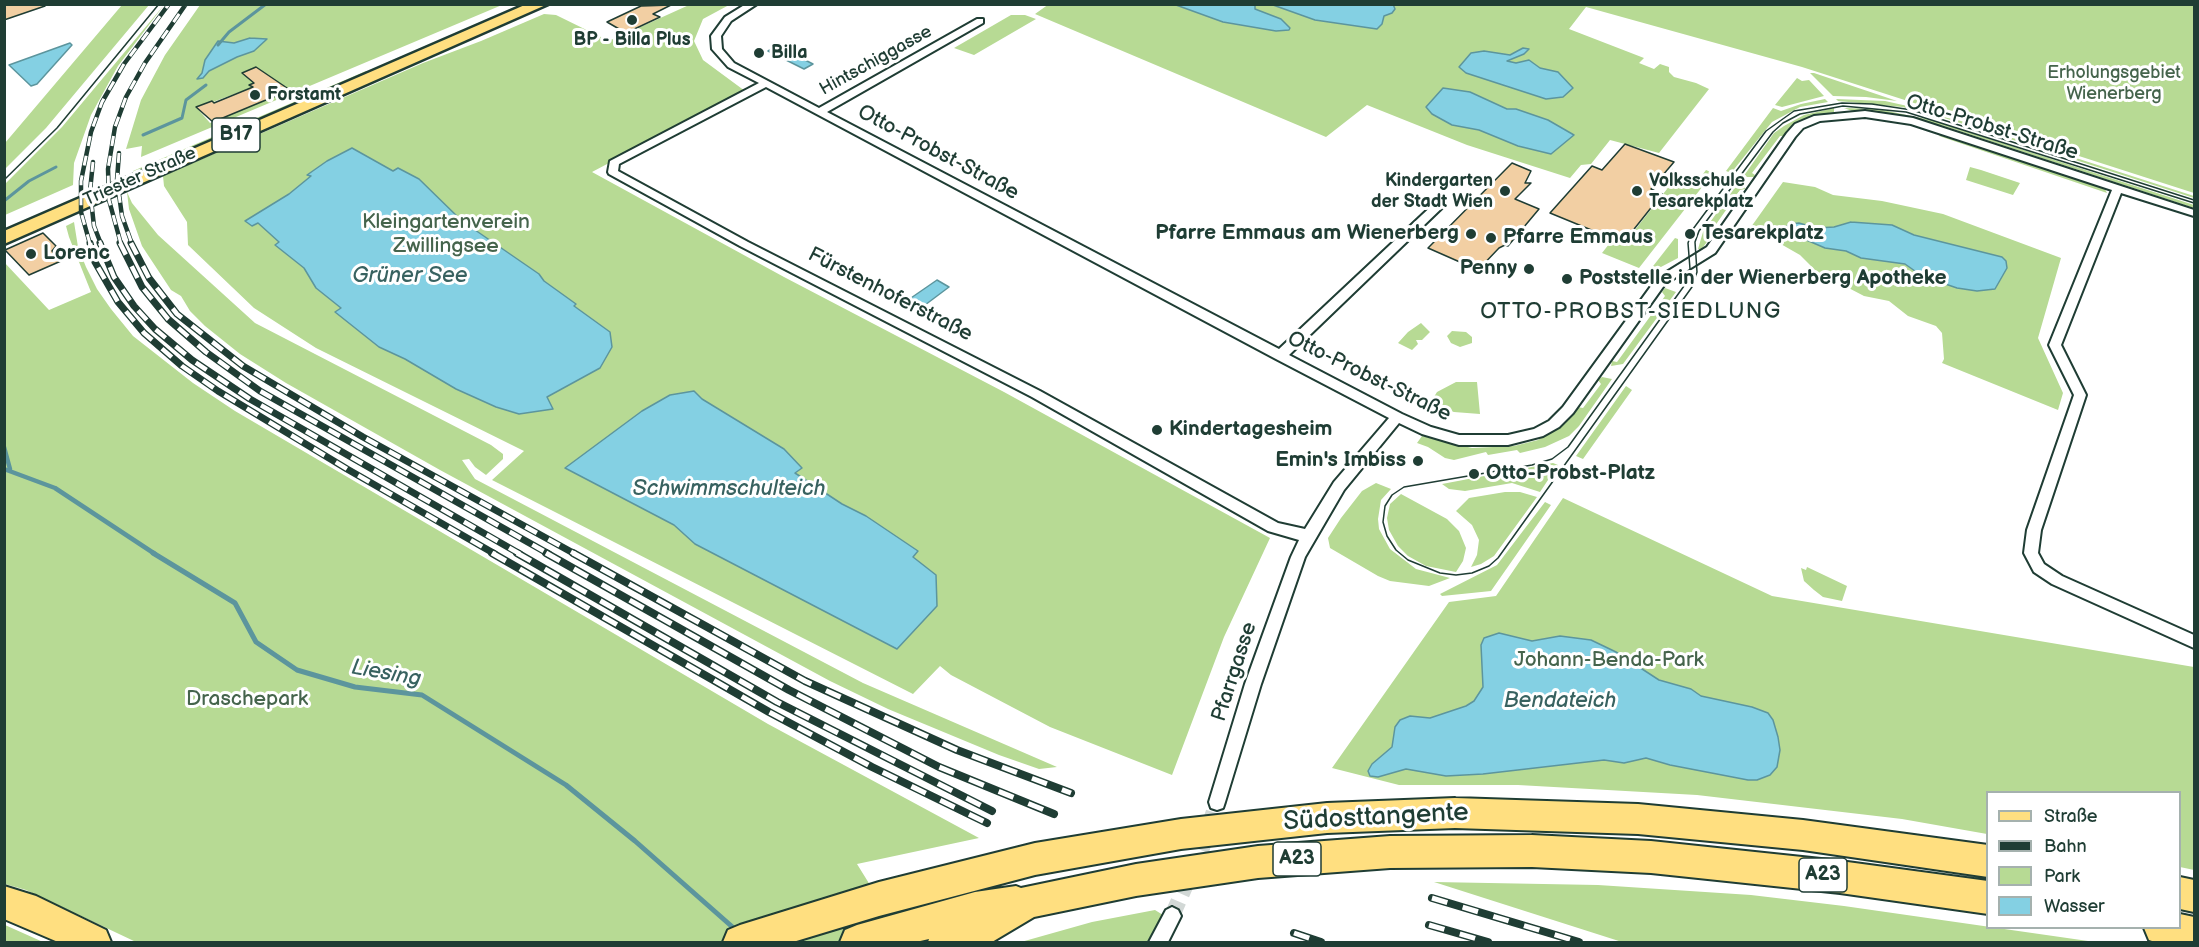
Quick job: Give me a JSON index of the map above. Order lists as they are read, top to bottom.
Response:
{
  "streets": {
    "highway": ["Südosttangente", "A23"],
    "main road": ["B17", "Triester Straße"],
    "street": [
      "Hintschiggasse",
      "Otto-Probst-Straße",
      "Fürstenhoferstraße",
      "Pfarrgasse"
    ]
  },
  "crossings": [
    ["Hintschiggasse", "Otto-Probst-Straße"],
    ["Otto-Probst-Straße", "Fürstenhoferstraße"],
    ["Fürstenhoferstraße", "Pfarrgasse"]
  ],
  "districts": ["OTTO-PROBST-SIEDLUNG"],
  "water": [
    "Grüner See",
    "Schwimmschulteich",
    "Liesing",
    "Bendateich"
  ],
  "parks": [
    "Erholungsgebiet Wienerberg",
    "Kleingartenverein Zwillingsee",
    "Johann-Benda-Park",
    "Draschepark"
  ],
  "places": [
    "BP - Billa Plus",
    "Billa",
    "Forstamt",
    "Kindergarten der Stadt Wien",
    "Volksschule Tesarekplatz",
    "Pfarre Emmaus am Wienerberg",
    "Tesarekplatz",
    "Pfarre Emmaus",
    "Lorenc",
    "Penny",
    "Poststelle in der Wienerberg Apotheke",
    "Kindertagesheim",
    "Emin's Imbiss",
    "Otto-Probst-Platz"
  ],
  "legend": [
    "Straße",
    "Bahn",
    "Park",
    "Wasser"
  ]
}
